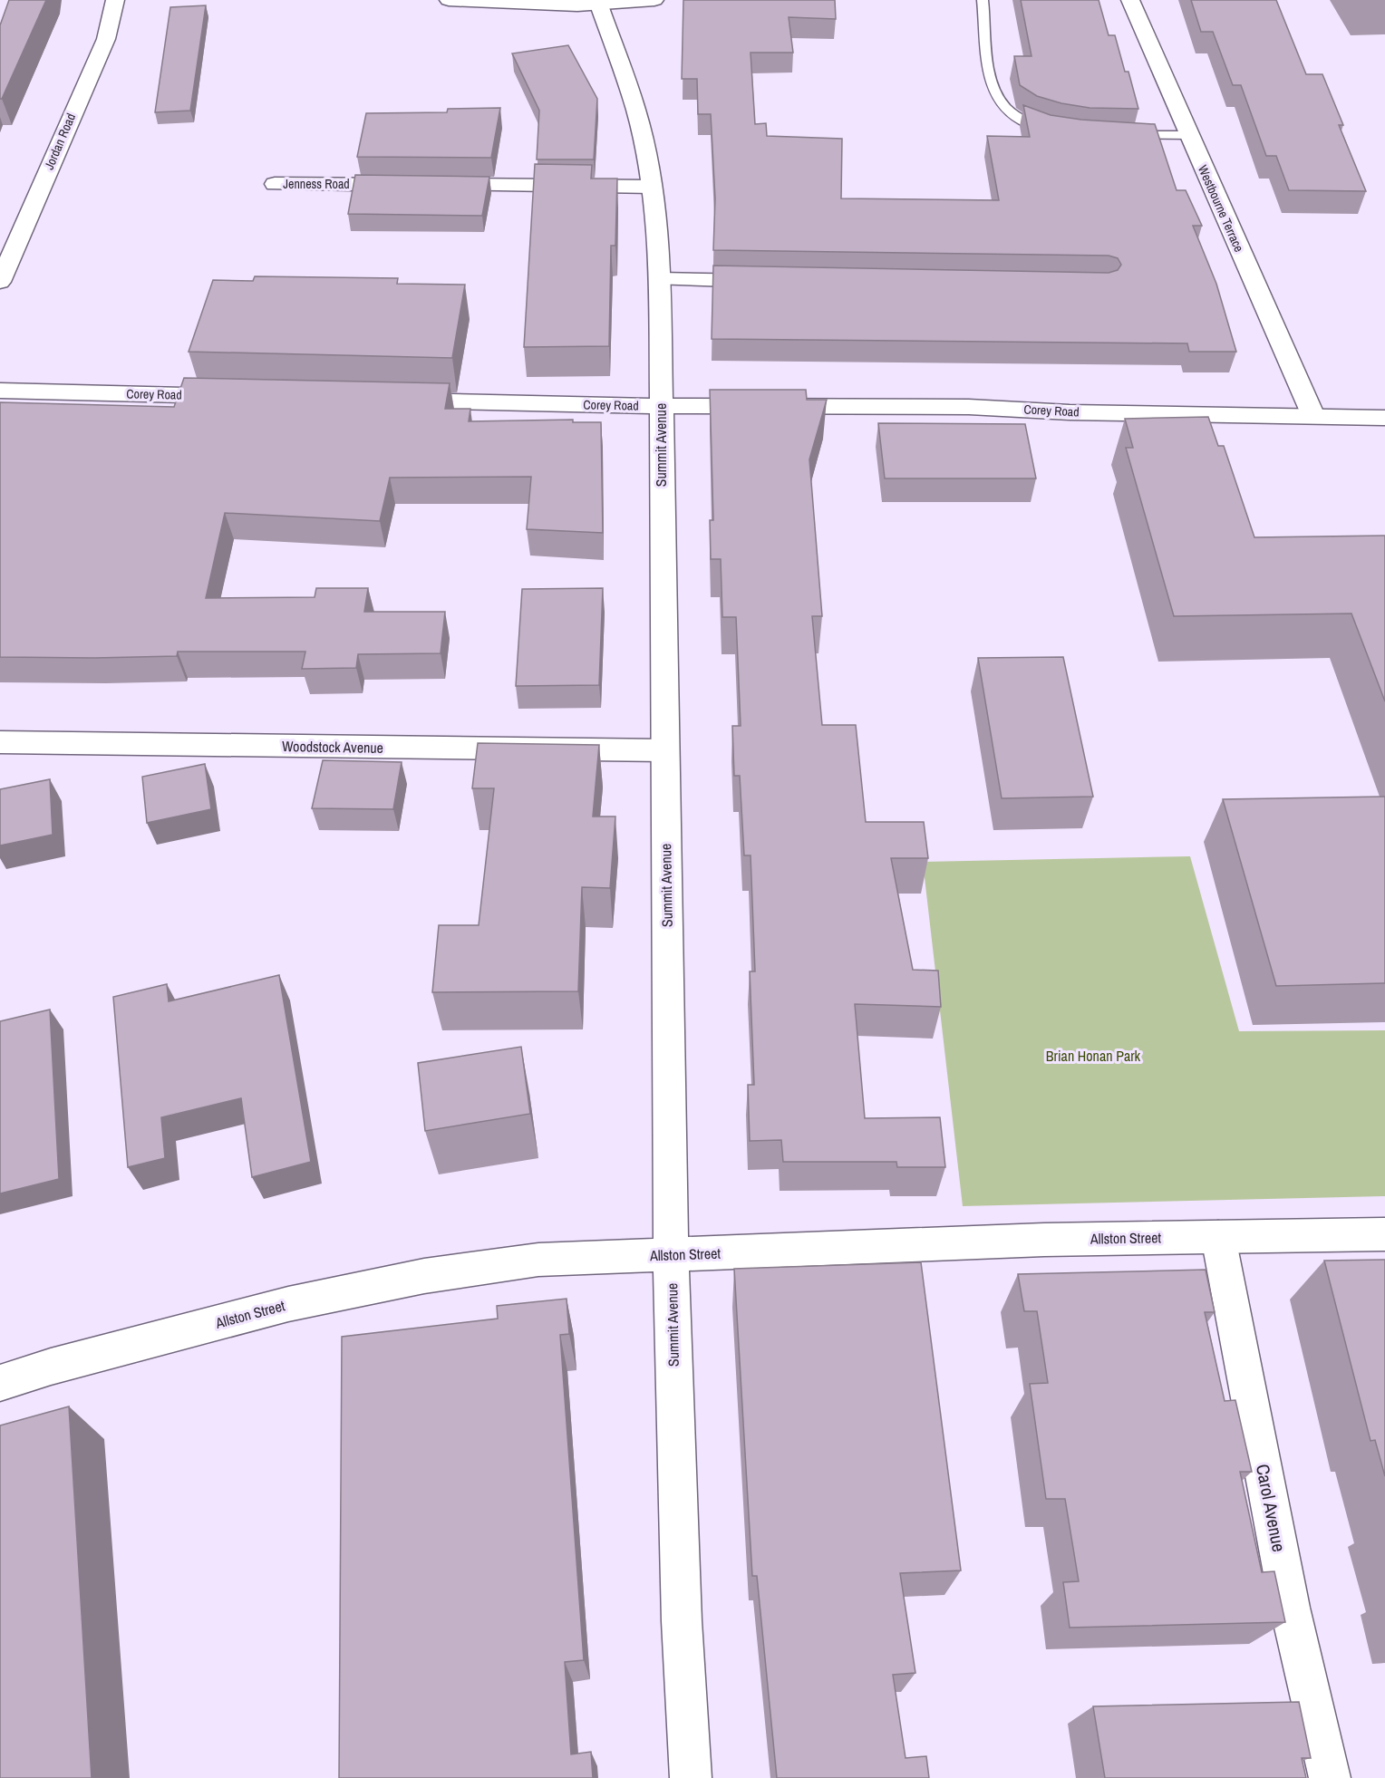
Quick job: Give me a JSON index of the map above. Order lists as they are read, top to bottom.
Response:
{
  "streets": {
    "street": [
      "Jordan Road",
      "Jenness Road",
      "Westbourne Terrace",
      "Corey Road",
      "Summit Avenue",
      "Woodstock Avenue",
      "Allston Street",
      "Carol Avenue"
    ]
  },
  "crossings": [
    ["Westbourne Terrace", "Corey Road"],
    ["Corey Road", "Summit Avenue"],
    ["Summit Avenue", "Woodstock Avenue"],
    ["Summit Avenue", "Allston Street"],
    ["Allston Street", "Carol Avenue"]
  ],
  "parks": ["Brian Honan Park"]
}
